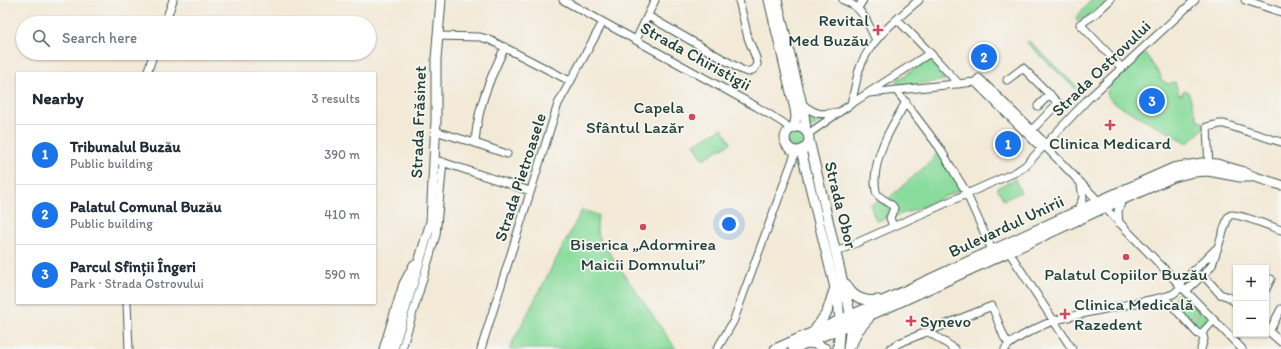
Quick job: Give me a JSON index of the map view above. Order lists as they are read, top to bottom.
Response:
{
  "streets": {
    "main road": ["Strada Frăsinet", "Strada Obor", "Bulevardul Unirii"],
    "street": ["Strada Chiristigii", "Strada Ostrovului", "Strada Pietroasele"]
  },
  "crossings": [
    ["Strada Chiristigii", "Strada Pietroasele"],
    ["Strada Chiristigii", "Strada Obor"],
    ["Strada Ostrovului", "Strada Obor"],
    ["Strada Obor", "Bulevardul Unirii"]
  ],
  "places": {
    "health": [
      "Revital Med Buzău",
      "Clinica Medicard",
      "Clinica Medicală Razedent",
      "Synevo"
    ],
    "other": ["Capela Sfântul Lazăr", "Biserica „Adormirea Maicii Domnului”", "Palatul Copiilor Buzău"]
  },
  "page": {
    "search": "Search here",
    "pins": ["2", "3", "1"],
    "heading": ["Nearby", "3 results"],
    "list": [
      {
        "mark": "1",
        "name": "Tribunalul Buzău",
        "note": "Public building",
        "value": "390 m"
      },
      {
        "mark": "2",
        "name": "Palatul Comunal Buzău",
        "note": "Public building",
        "value": "410 m"
      },
      {
        "mark": "3",
        "name": "Parcul Sfinții Îngeri",
        "note": "Park · Strada Ostrovului",
        "value": "590 m"
      }
    ],
    "map_buttons": ["+", "−"]
  }
}
